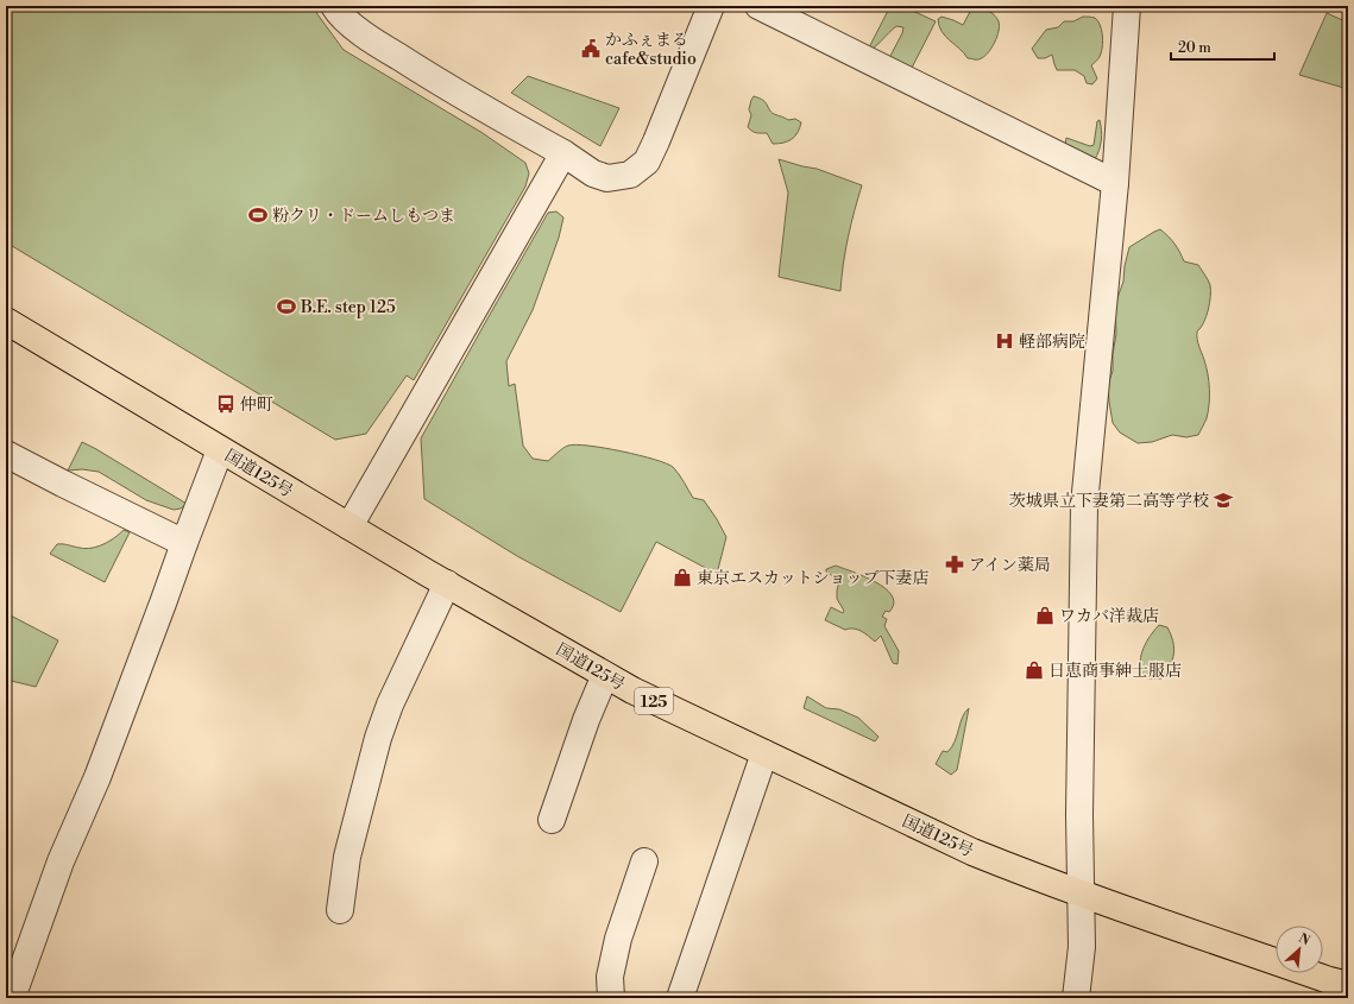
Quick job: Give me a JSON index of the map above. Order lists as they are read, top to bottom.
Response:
{
  "streets": {
    "highway": ["国道125号", "125"]
  },
  "places": {
    "public building": ["かふぇまる cafe&studio"],
    "sports": ["粉クリ・ドームしもつま", "B.E. step 125"],
    "hospital": ["軽部病院"],
    "bus stop": ["仲町"],
    "school or university": ["茨城県立下妻第二高等学校"],
    "pharmacy": ["アイン薬局"],
    "shop": ["東京エスカットショップ下妻店", "ワカバ洋裁店", "日恵商事紳士服店"]
  },
  "scale_bar": "20 m",
  "north": "top right"
}
